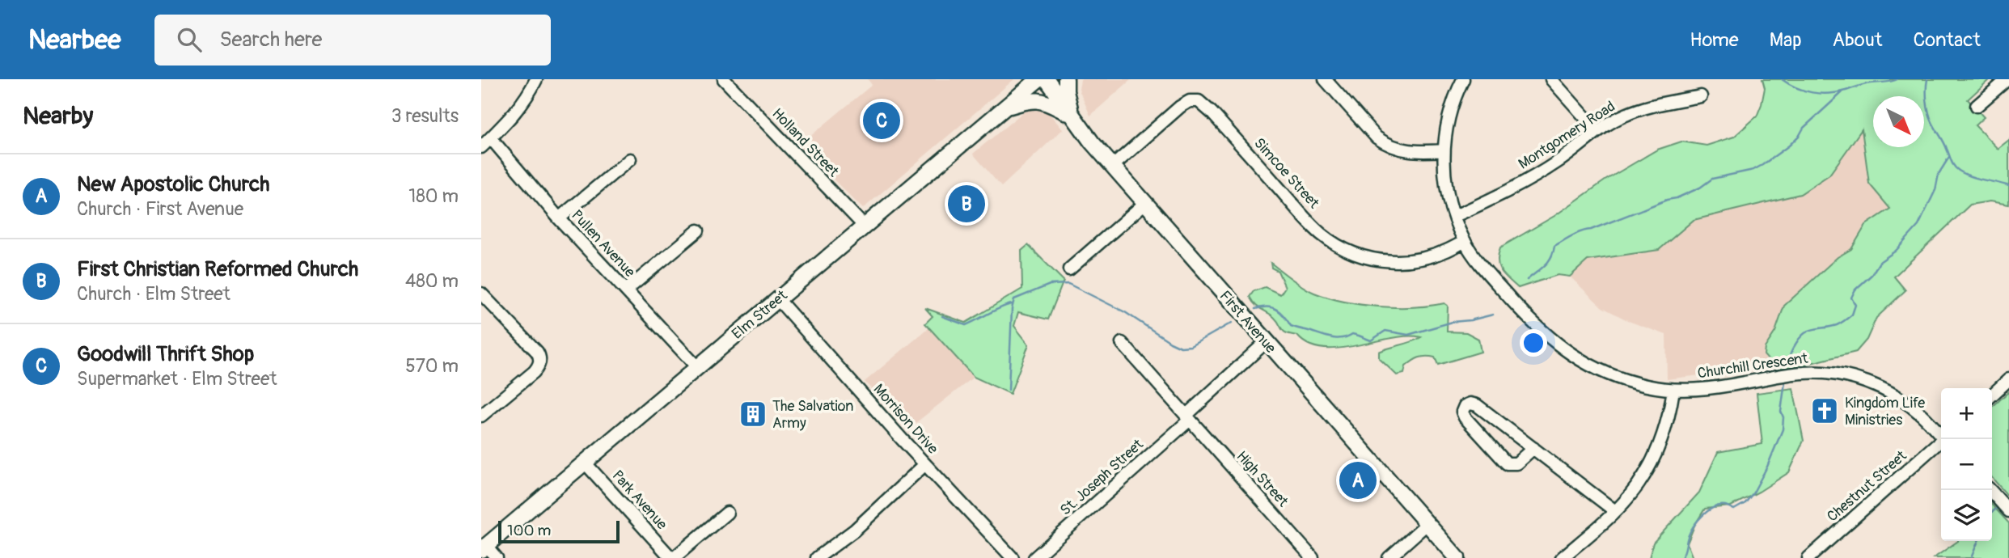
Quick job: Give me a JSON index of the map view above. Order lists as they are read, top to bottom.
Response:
{
  "streets": {
    "main road": ["Elm Street", "First Avenue"],
    "street": [
      "Montgomery Road",
      "Holland Street",
      "Simcoe Street",
      "Pullen Avenue",
      "Churchill Crescent",
      "Morrison Drive",
      "St. Joseph Street",
      "High Street",
      "Chestnut Street",
      "Park Avenue"
    ]
  },
  "crossings": [
    ["Montgomery Road", "Churchill Crescent"],
    ["Holland Street", "Elm Street"],
    ["Simcoe Street", "First Avenue"],
    ["Simcoe Street", "Churchill Crescent"],
    ["Pullen Avenue", "Elm Street"],
    ["Elm Street", "Morrison Drive"],
    ["Elm Street", "Park Avenue"],
    ["First Avenue", "St. Joseph Street"],
    ["St. Joseph Street", "High Street"]
  ],
  "places": {
    "church": ["Kingdom Life Ministries"],
    "building": ["The Salvation Army"]
  },
  "scale_bar": "100 m",
  "north": "bottom right",
  "page": {
    "header": "Nearbee",
    "search": "Search here",
    "nav": [
      "Home",
      "Map",
      "About",
      "Contact"
    ],
    "heading": ["Nearby", "3 results"],
    "pins": ["C", "B", "A"],
    "list": [
      {
        "mark": "A",
        "name": "New Apostolic Church",
        "note": "Church · First Avenue",
        "value": "180 m"
      },
      {
        "mark": "B",
        "name": "First Christian Reformed Church",
        "note": "Church · Elm Street",
        "value": "480 m"
      },
      {
        "mark": "C",
        "name": "Goodwill Thrift Shop",
        "note": "Supermarket · Elm Street",
        "value": "570 m"
      }
    ],
    "map_buttons": ["+", "−"],
    "scale": "100 m"
  }
}
